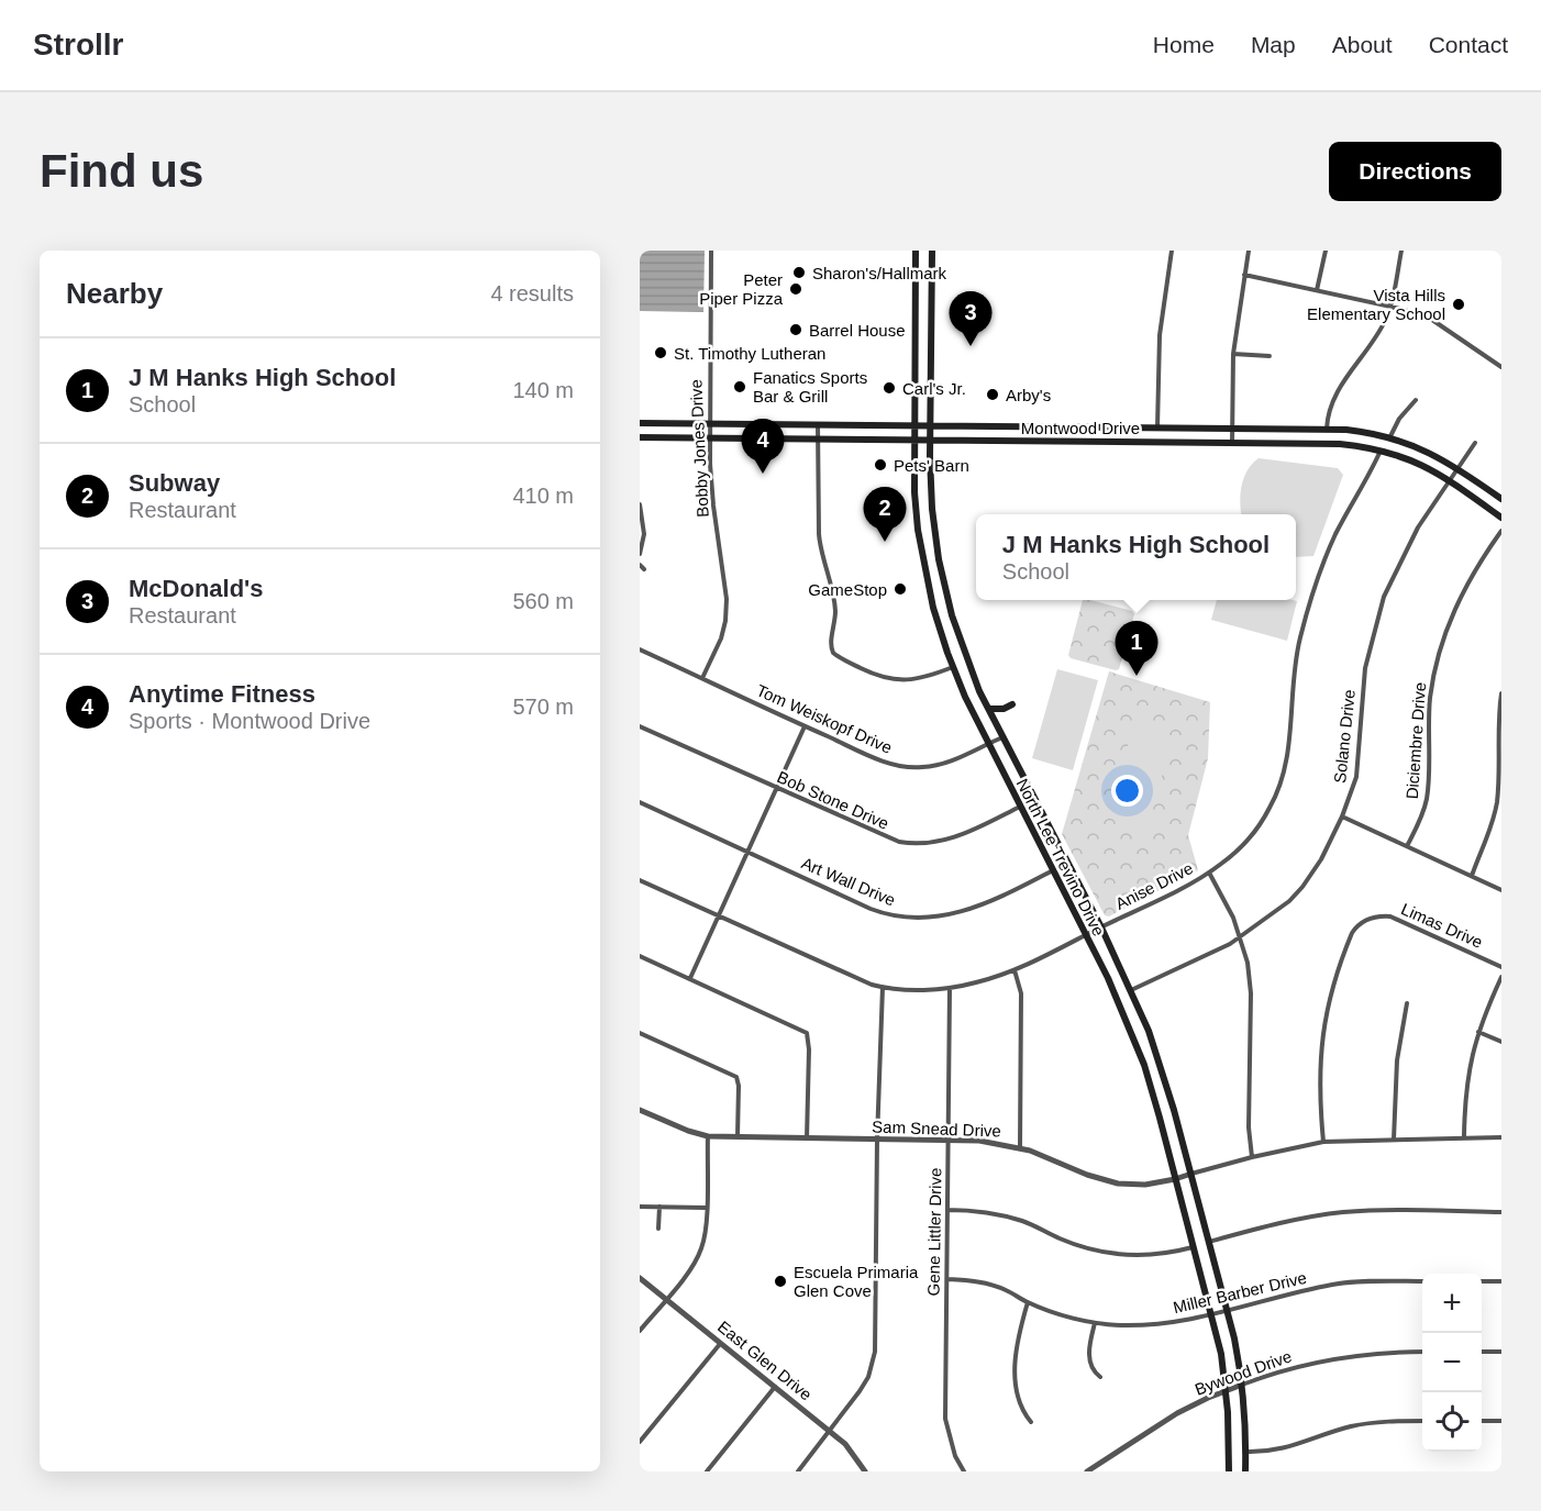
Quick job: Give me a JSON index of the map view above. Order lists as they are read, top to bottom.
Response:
{
  "streets": {
    "main road": ["Montwood Drive", "North Lee Trevino Drive"],
    "street": [
      "Bobby Jones Drive",
      "Tom Weiskopf Drive",
      "Solano Drive",
      "Diciembre Drive",
      "Bob Stone Drive",
      "Art Wall Drive",
      "Anise Drive",
      "Limas Drive",
      "Sam Snead Drive",
      "Gene Littler Drive",
      "Miller Barber Drive",
      "East Glen Drive",
      "Bywood Drive"
    ]
  },
  "crossings": [
    ["Montwood Drive", "Bobby Jones Drive"],
    ["Montwood Drive", "Solano Drive"],
    ["Montwood Drive", "North Lee Trevino Drive"],
    ["Montwood Drive", "Anise Drive"],
    ["Bobby Jones Drive", "Tom Weiskopf Drive"],
    ["Tom Weiskopf Drive", "North Lee Trevino Drive"],
    ["Solano Drive", "North Lee Trevino Drive"],
    ["Bob Stone Drive", "North Lee Trevino Drive"],
    ["North Lee Trevino Drive", "Art Wall Drive"],
    ["North Lee Trevino Drive", "Anise Drive"],
    ["North Lee Trevino Drive", "Sam Snead Drive"],
    ["North Lee Trevino Drive", "Miller Barber Drive"],
    ["North Lee Trevino Drive", "Bywood Drive"],
    ["Anise Drive", "Gene Littler Drive"],
    ["Limas Drive", "Sam Snead Drive"],
    ["Sam Snead Drive", "Gene Littler Drive"],
    ["Gene Littler Drive", "Miller Barber Drive"]
  ],
  "places": [
    "Sharon's/Hallmark",
    "Peter Piper Pizza",
    "Vista Hills Elementary School",
    "Barrel House",
    "St. Timothy Lutheran",
    "Fanatics Sports Bar & Grill",
    "Carl's Jr.",
    "Arby's",
    "Pets' Barn",
    "GameStop",
    "Escuela Primaria Glen Cove"
  ],
  "page": {
    "header": "Strollr",
    "nav": [
      "Home",
      "Map",
      "About",
      "Contact"
    ],
    "buttons": "Directions",
    "title": "Find us",
    "heading": ["Nearby", "4 results"],
    "pins": [
      "3",
      "4",
      "2",
      "1"
    ],
    "list": [
      {
        "mark": "1",
        "name": "J M Hanks High School",
        "note": "School",
        "value": "140 m"
      },
      {
        "mark": "2",
        "name": "Subway",
        "note": "Restaurant",
        "value": "410 m"
      },
      {
        "mark": "3",
        "name": "McDonald's",
        "note": "Restaurant",
        "value": "560 m"
      },
      {
        "mark": "4",
        "name": "Anytime Fitness",
        "note": "Sports · Montwood Drive",
        "value": "570 m"
      }
    ],
    "popup": ["J M Hanks High School", "School"],
    "map_buttons": ["+", "−"]
  }
}
